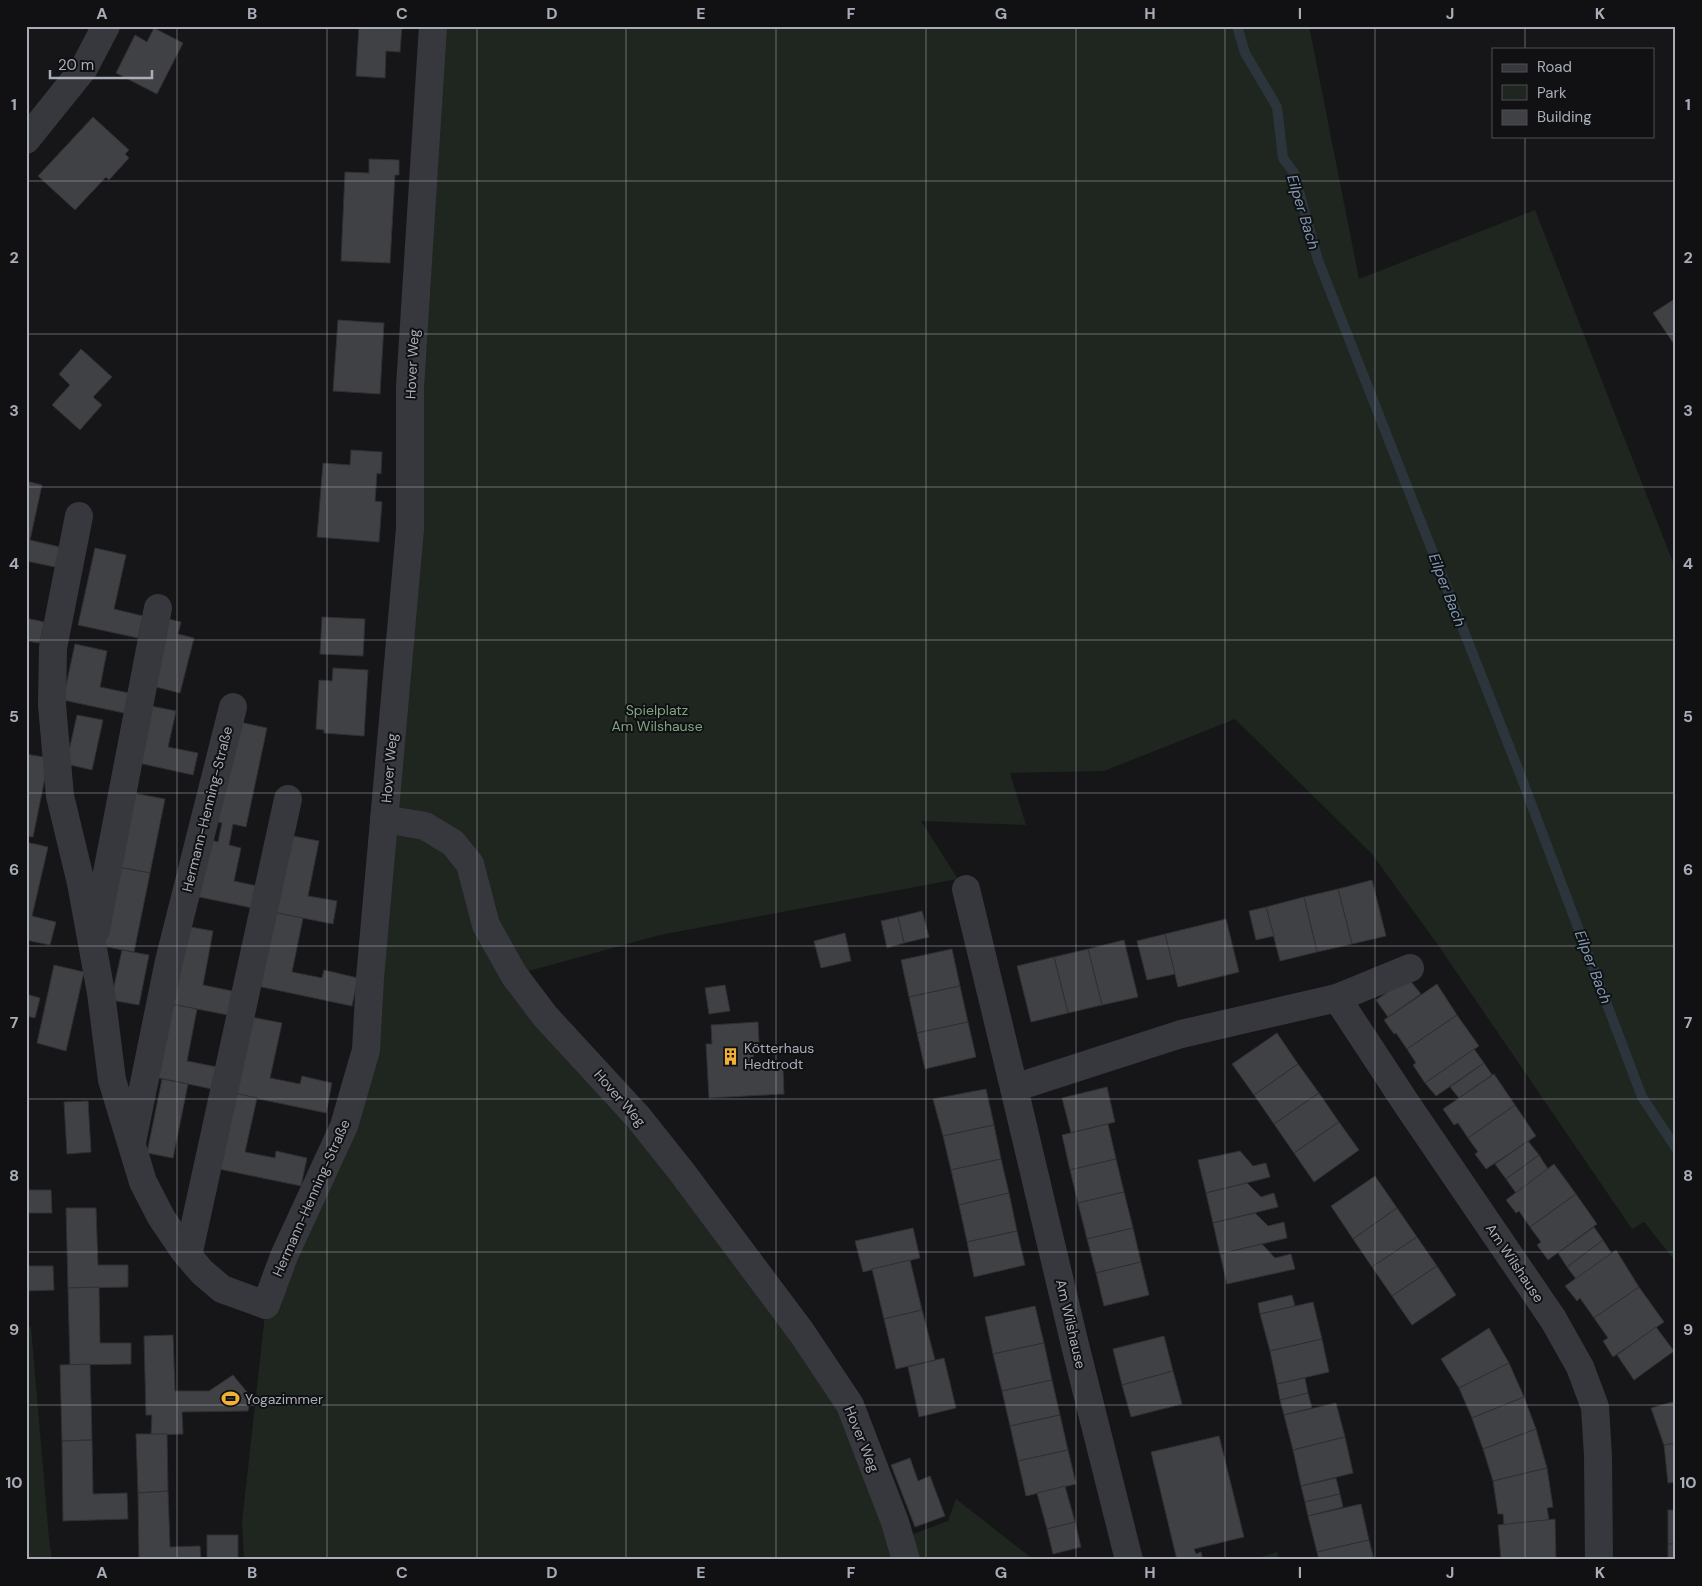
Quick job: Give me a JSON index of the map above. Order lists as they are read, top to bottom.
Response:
{
  "streets": {
    "street": ["Hover Weg", "Hermann-Henning-Straße", "Am Wilshause"]
  },
  "crossings": [
    ["Hover Weg", "Hermann-Henning-Straße"]
  ],
  "water": ["Eilper Bach"],
  "parks": ["Spielplatz Am Wilshause"],
  "places": {
    "building": ["Kötterhaus Hedtrodt"],
    "sports": ["Yogazimmer"]
  },
  "legend": ["Road", "Park", "Building"],
  "scale_bar": "20 m",
  "grid": {
    "columns": [
      "A",
      "B",
      "C",
      "D",
      "E",
      "F",
      "G",
      "H",
      "I",
      "J",
      "K"
    ],
    "rows": [
      "1",
      "2",
      "3",
      "4",
      "5",
      "6",
      "7",
      "8",
      "9",
      "10"
    ]
  }
}
